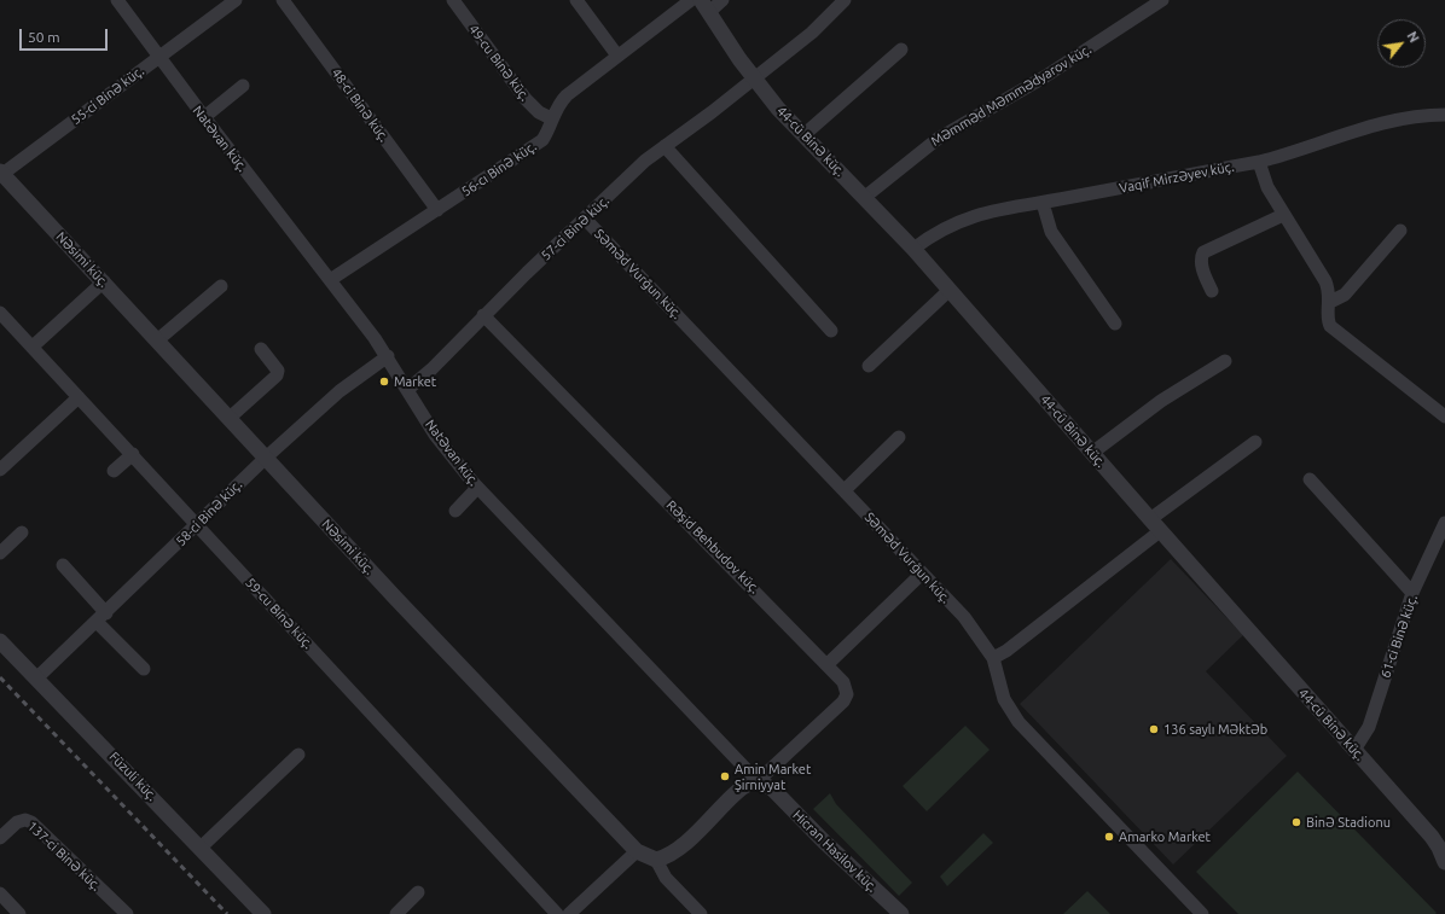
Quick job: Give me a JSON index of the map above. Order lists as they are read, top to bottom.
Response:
{
  "streets": {
    "street": [
      "49-cu Binə küç.",
      "55-ci Binə küç.",
      "Məmməd Məmmədyarov küç.",
      "48-ci Binə küç.",
      "Natəvan küç.",
      "44-cü Binə küç.",
      "56-cı Binə küç.",
      "Vaqif Mirzəyev küç.",
      "57-ci Binə küç.",
      "Nəsimi küç.",
      "Səməd Vurğun küç.",
      "58-ci Binə küç.",
      "Rəşid Behbudov küç.",
      "59-cu Binə küç.",
      "61-ci Binə küç.",
      "Füzuli küç.",
      "Hicran Hasilov küç.",
      "137-ci Binə küç."
    ]
  },
  "crossings": [
    ["49-cu Binə küç.", "56-cı Binə küç."],
    ["55-ci Binə küç.", "Natəvan küç."],
    ["55-ci Binə küç.", "Nəsimi küç."],
    ["Məmməd Məmmədyarov küç.", "44-cü Binə küç."],
    ["48-ci Binə küç.", "56-cı Binə küç."],
    ["Natəvan küç.", "56-cı Binə küç."],
    ["Natəvan küç.", "57-ci Binə küç."],
    ["Natəvan küç.", "58-ci Binə küç."],
    ["Natəvan küç.", "Rəşid Behbudov küç."],
    ["Natəvan küç.", "Hicran Hasilov küç."],
    ["44-cü Binə küç.", "Vaqif Mirzəyev küç."],
    ["44-cü Binə küç.", "57-ci Binə küç."],
    ["44-cü Binə küç.", "61-ci Binə küç."],
    ["57-ci Binə küç.", "Səməd Vurğun küç."],
    ["57-ci Binə küç.", "Rəşid Behbudov küç."],
    ["Nəsimi küç.", "58-ci Binə küç."],
    ["58-ci Binə küç.", "59-cu Binə küç."],
    ["58-ci Binə küç.", "Füzuli küç."],
    ["Rəşid Behbudov küç.", "Hicran Hasilov küç."]
  ],
  "places": [
    "Market",
    "136 saylı Məktəb",
    "Amin Market Şirniyyat",
    "Binə Stadionu",
    "Amarko Market"
  ],
  "scale_bar": "50 m",
  "north": "top right"
}
